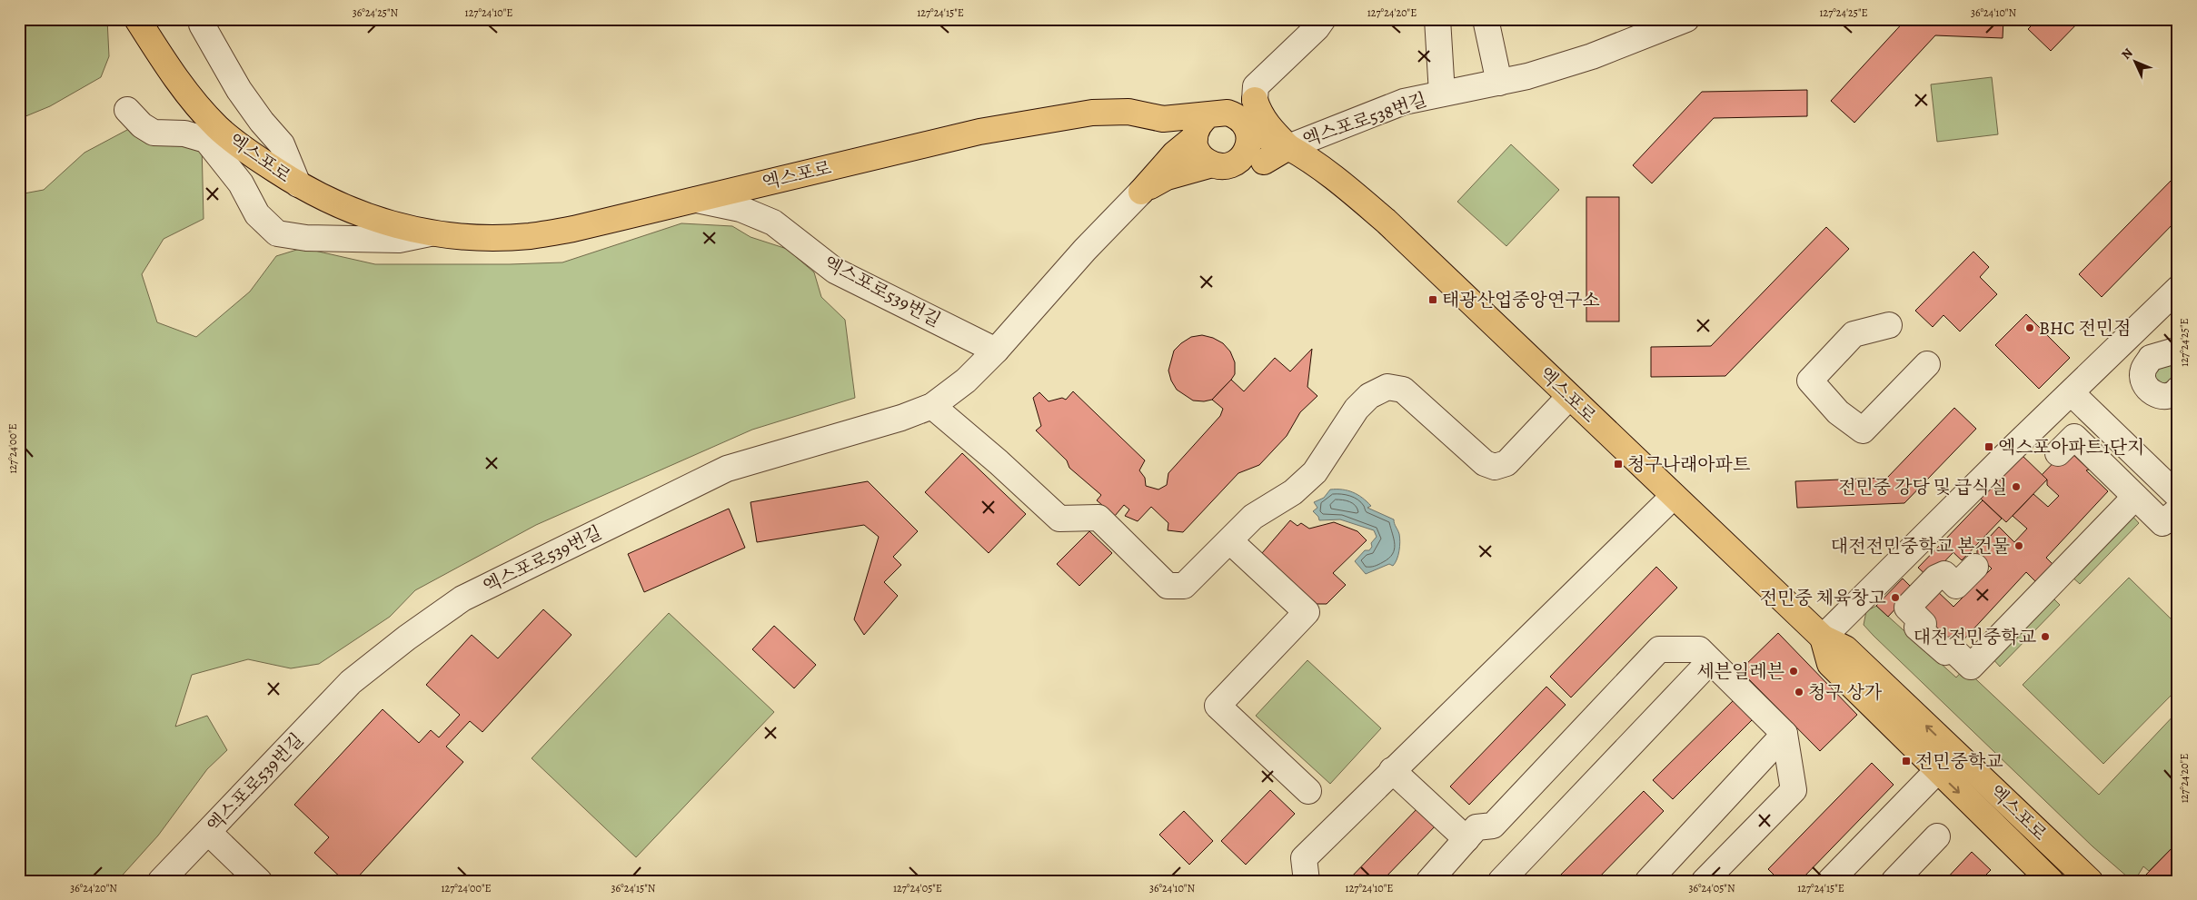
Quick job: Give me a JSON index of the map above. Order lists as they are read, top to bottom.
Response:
{
  "streets": {
    "main road": ["엑스포로"],
    "street": ["엑스포로538번길", "엑스포로539번길"]
  },
  "crossings": [
    ["엑스포로538번길", "엑스포로"],
    ["엑스포로", "엑스포로539번길"]
  ],
  "places": {
    "transit": [
      "태광산업중앙연구소",
      "엑스포아파트1단지",
      "청구나래아파트",
      "전민중학교"
    ],
    "other": [
      "BHC 전민점",
      "전민중 강당 및 급식실",
      "대전전민중학교 본건물",
      "전민중 체육창고",
      "대전전민중학교",
      "세븐일레븐",
      "청구 상가"
    ]
  },
  "north": "top left",
  "coordinates": [
    "36°24'25\"N",
    "127°24'10\"E",
    "127°24'15\"E",
    "127°24'20\"E",
    "127°24'25\"E",
    "36°24'10\"N",
    "127°24'00\"E",
    "36°24'20\"N",
    "36°24'15\"N",
    "127°24'05\"E",
    "36°24'05\"N"
  ]
}
